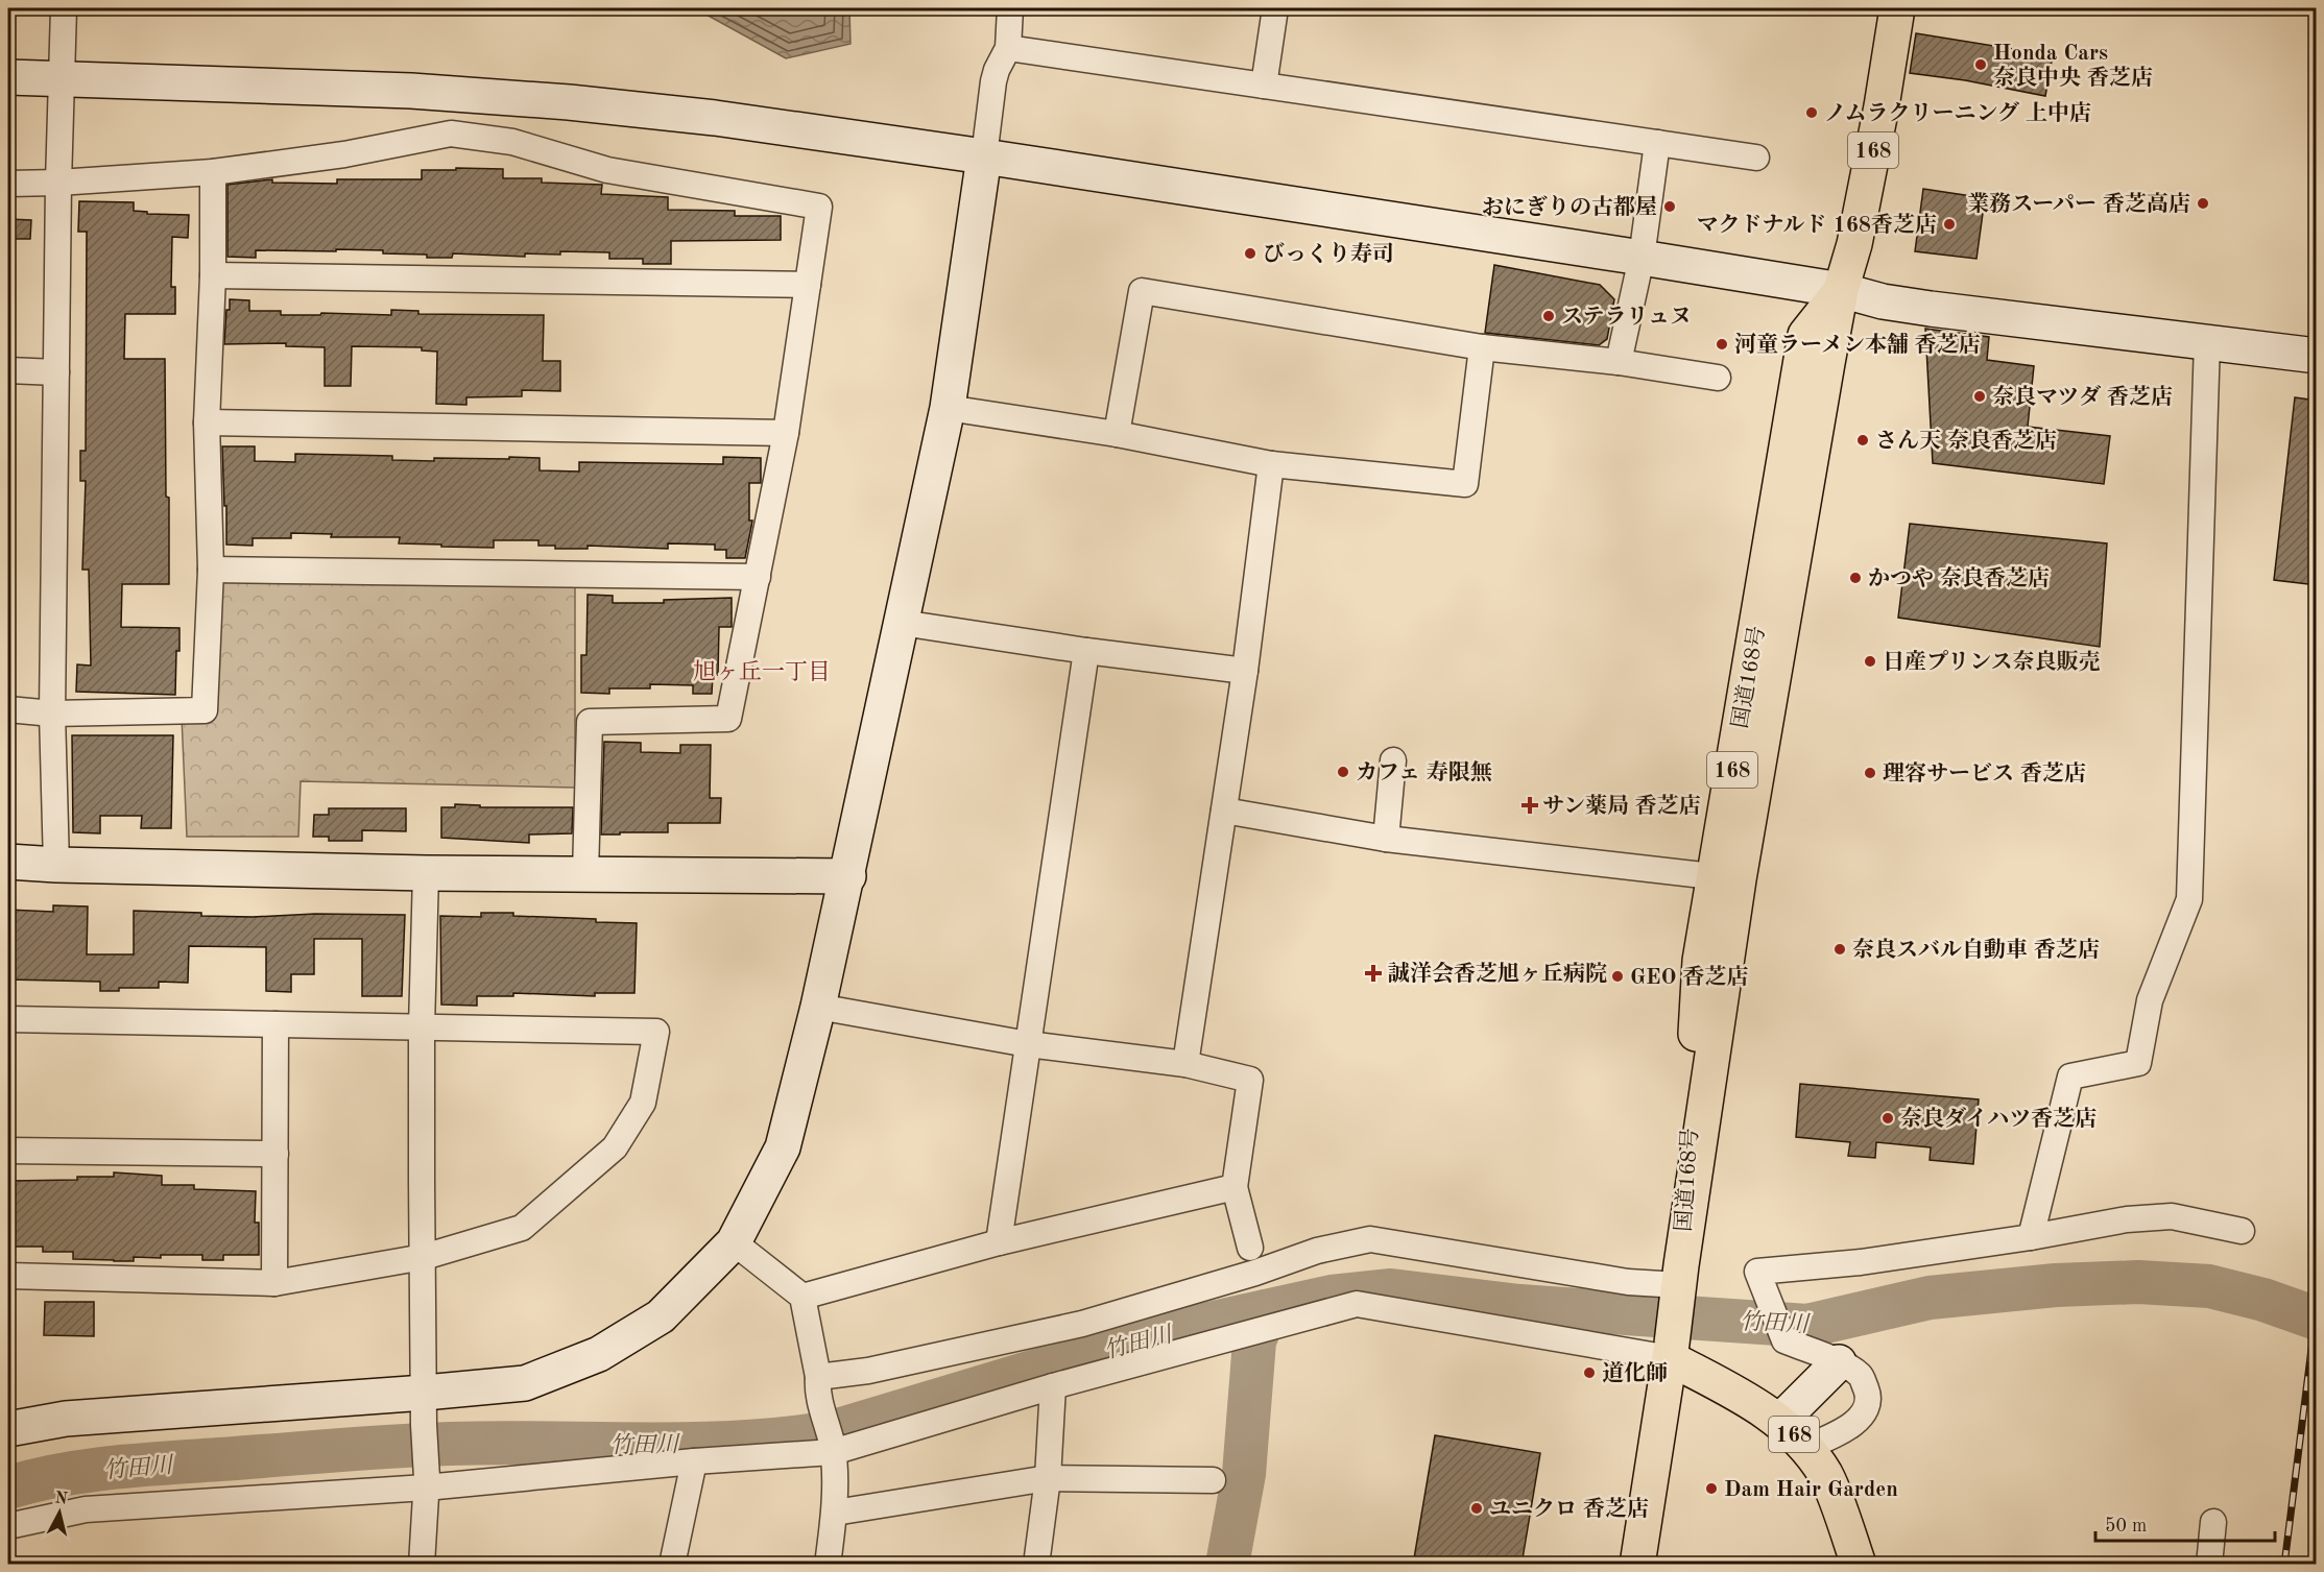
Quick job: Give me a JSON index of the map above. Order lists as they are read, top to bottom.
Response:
{
  "streets": {
    "highway": ["168", "国道168号"]
  },
  "crossings": [
    ["168", "国道168号"]
  ],
  "districts": ["旭ヶ丘一丁目"],
  "water": ["竹田川"],
  "places": {
    "other": [
      "Honda Cars 奈良中央 香芝店",
      "ノムラクリーニング 上中店",
      "業務スーパー 香芝高店",
      "おにぎりの古都屋",
      "マクドナルド 168香芝店",
      "びっくり寿司",
      "ステラリュヌ",
      "河童ラーメン本舗 香芝店",
      "奈良マツダ 香芝店",
      "さん天 奈良香芝店",
      "かつや 奈良香芝店",
      "日産プリンス奈良販売",
      "カフェ 寿限無",
      "理容サービス 香芝店",
      "奈良スバル自動車 香芝店",
      "GEO 香芝店",
      "奈良ダイハツ香芝店",
      "道化師",
      "Dam Hair Garden",
      "ユニクロ 香芝店"
    ],
    "health": ["サン薬局 香芝店", "誠洋会香芝旭ヶ丘病院"]
  },
  "scale_bar": "50 m",
  "north": "top"
}
